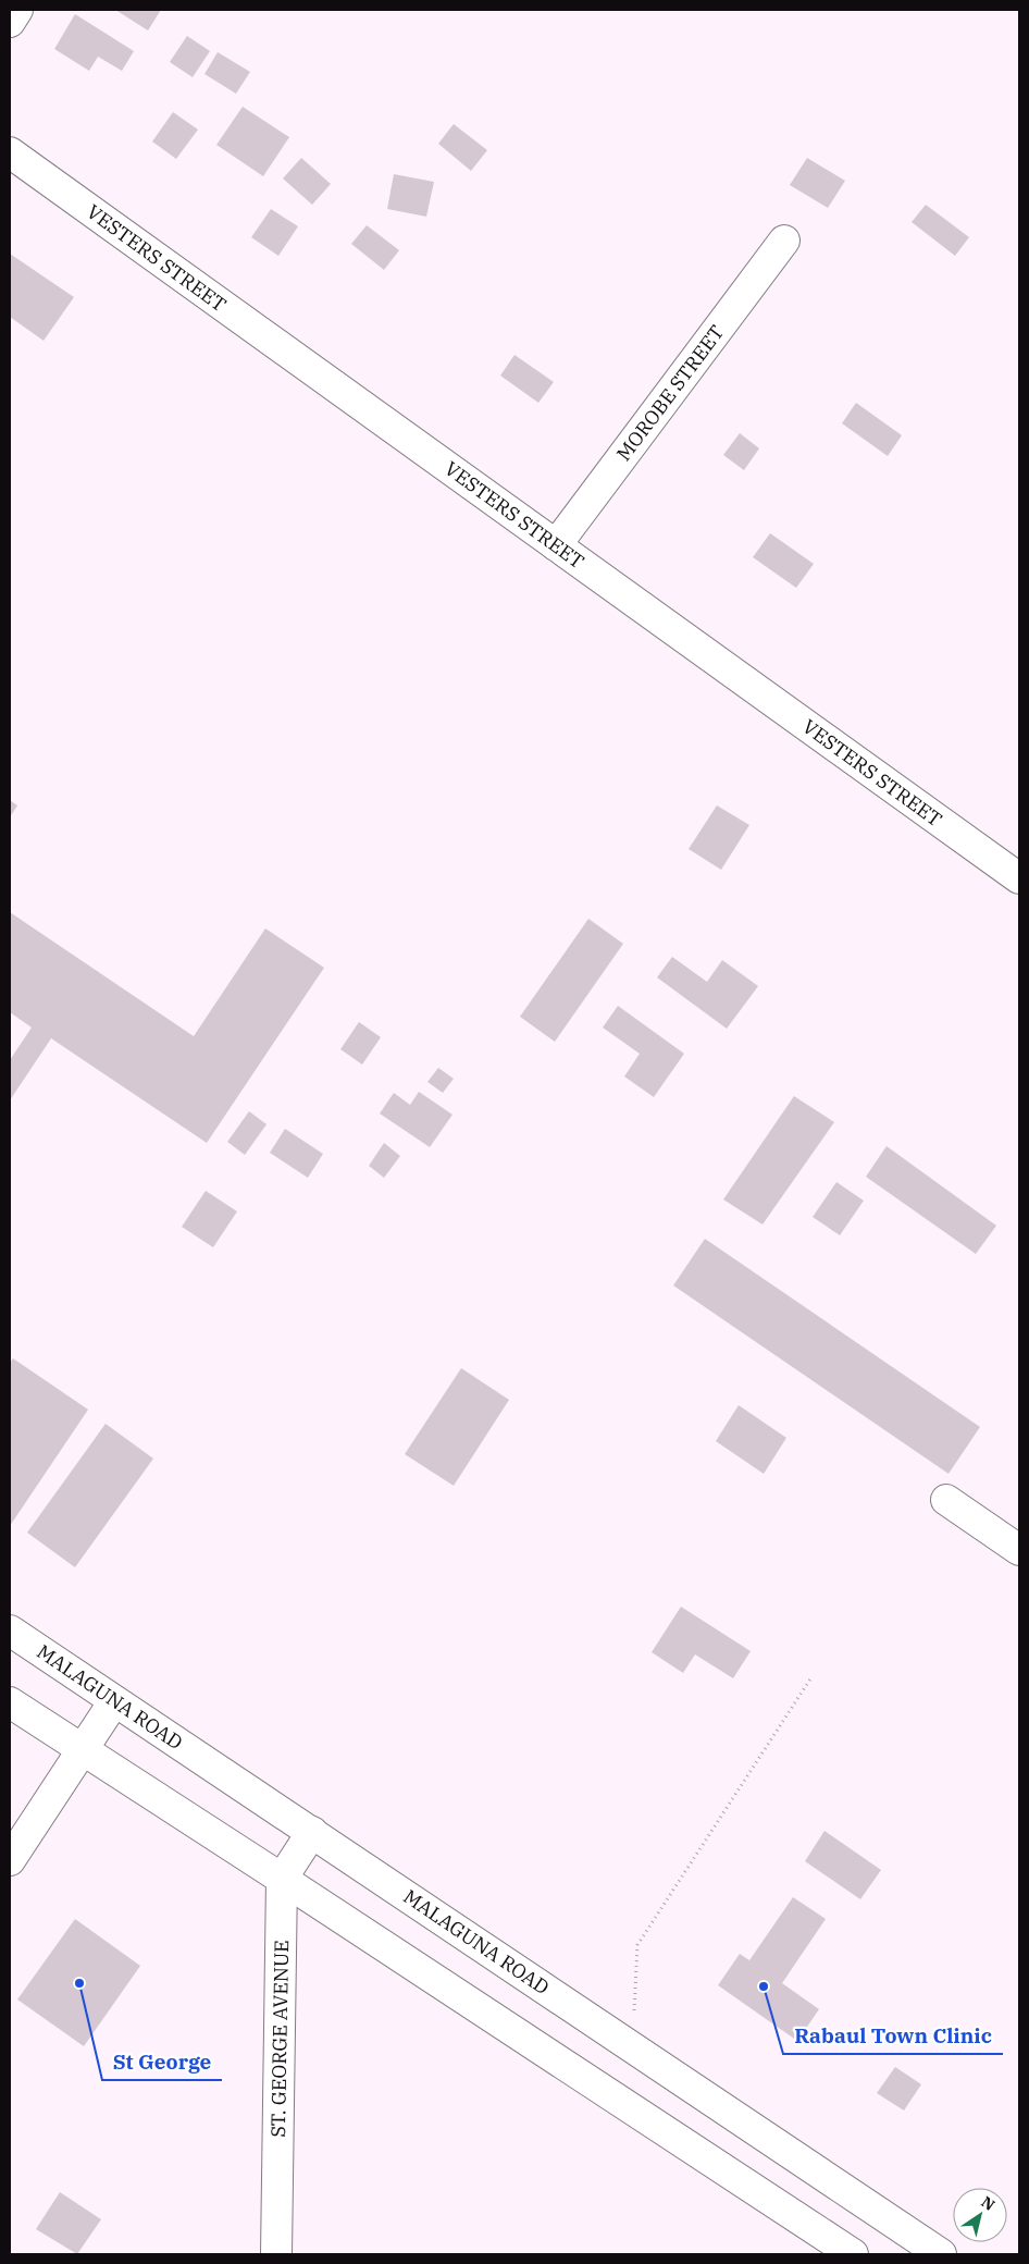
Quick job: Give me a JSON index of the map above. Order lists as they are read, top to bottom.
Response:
{
  "streets": {
    "street": [
      "VESTERS STREET",
      "MOROBE STREET",
      "MALAGUNA ROAD",
      "ST. GEORGE AVENUE"
    ]
  },
  "crossings": [
    ["VESTERS STREET", "MOROBE STREET"]
  ],
  "places": ["St George", "Rabaul Town Clinic"],
  "north": "top right"
}
